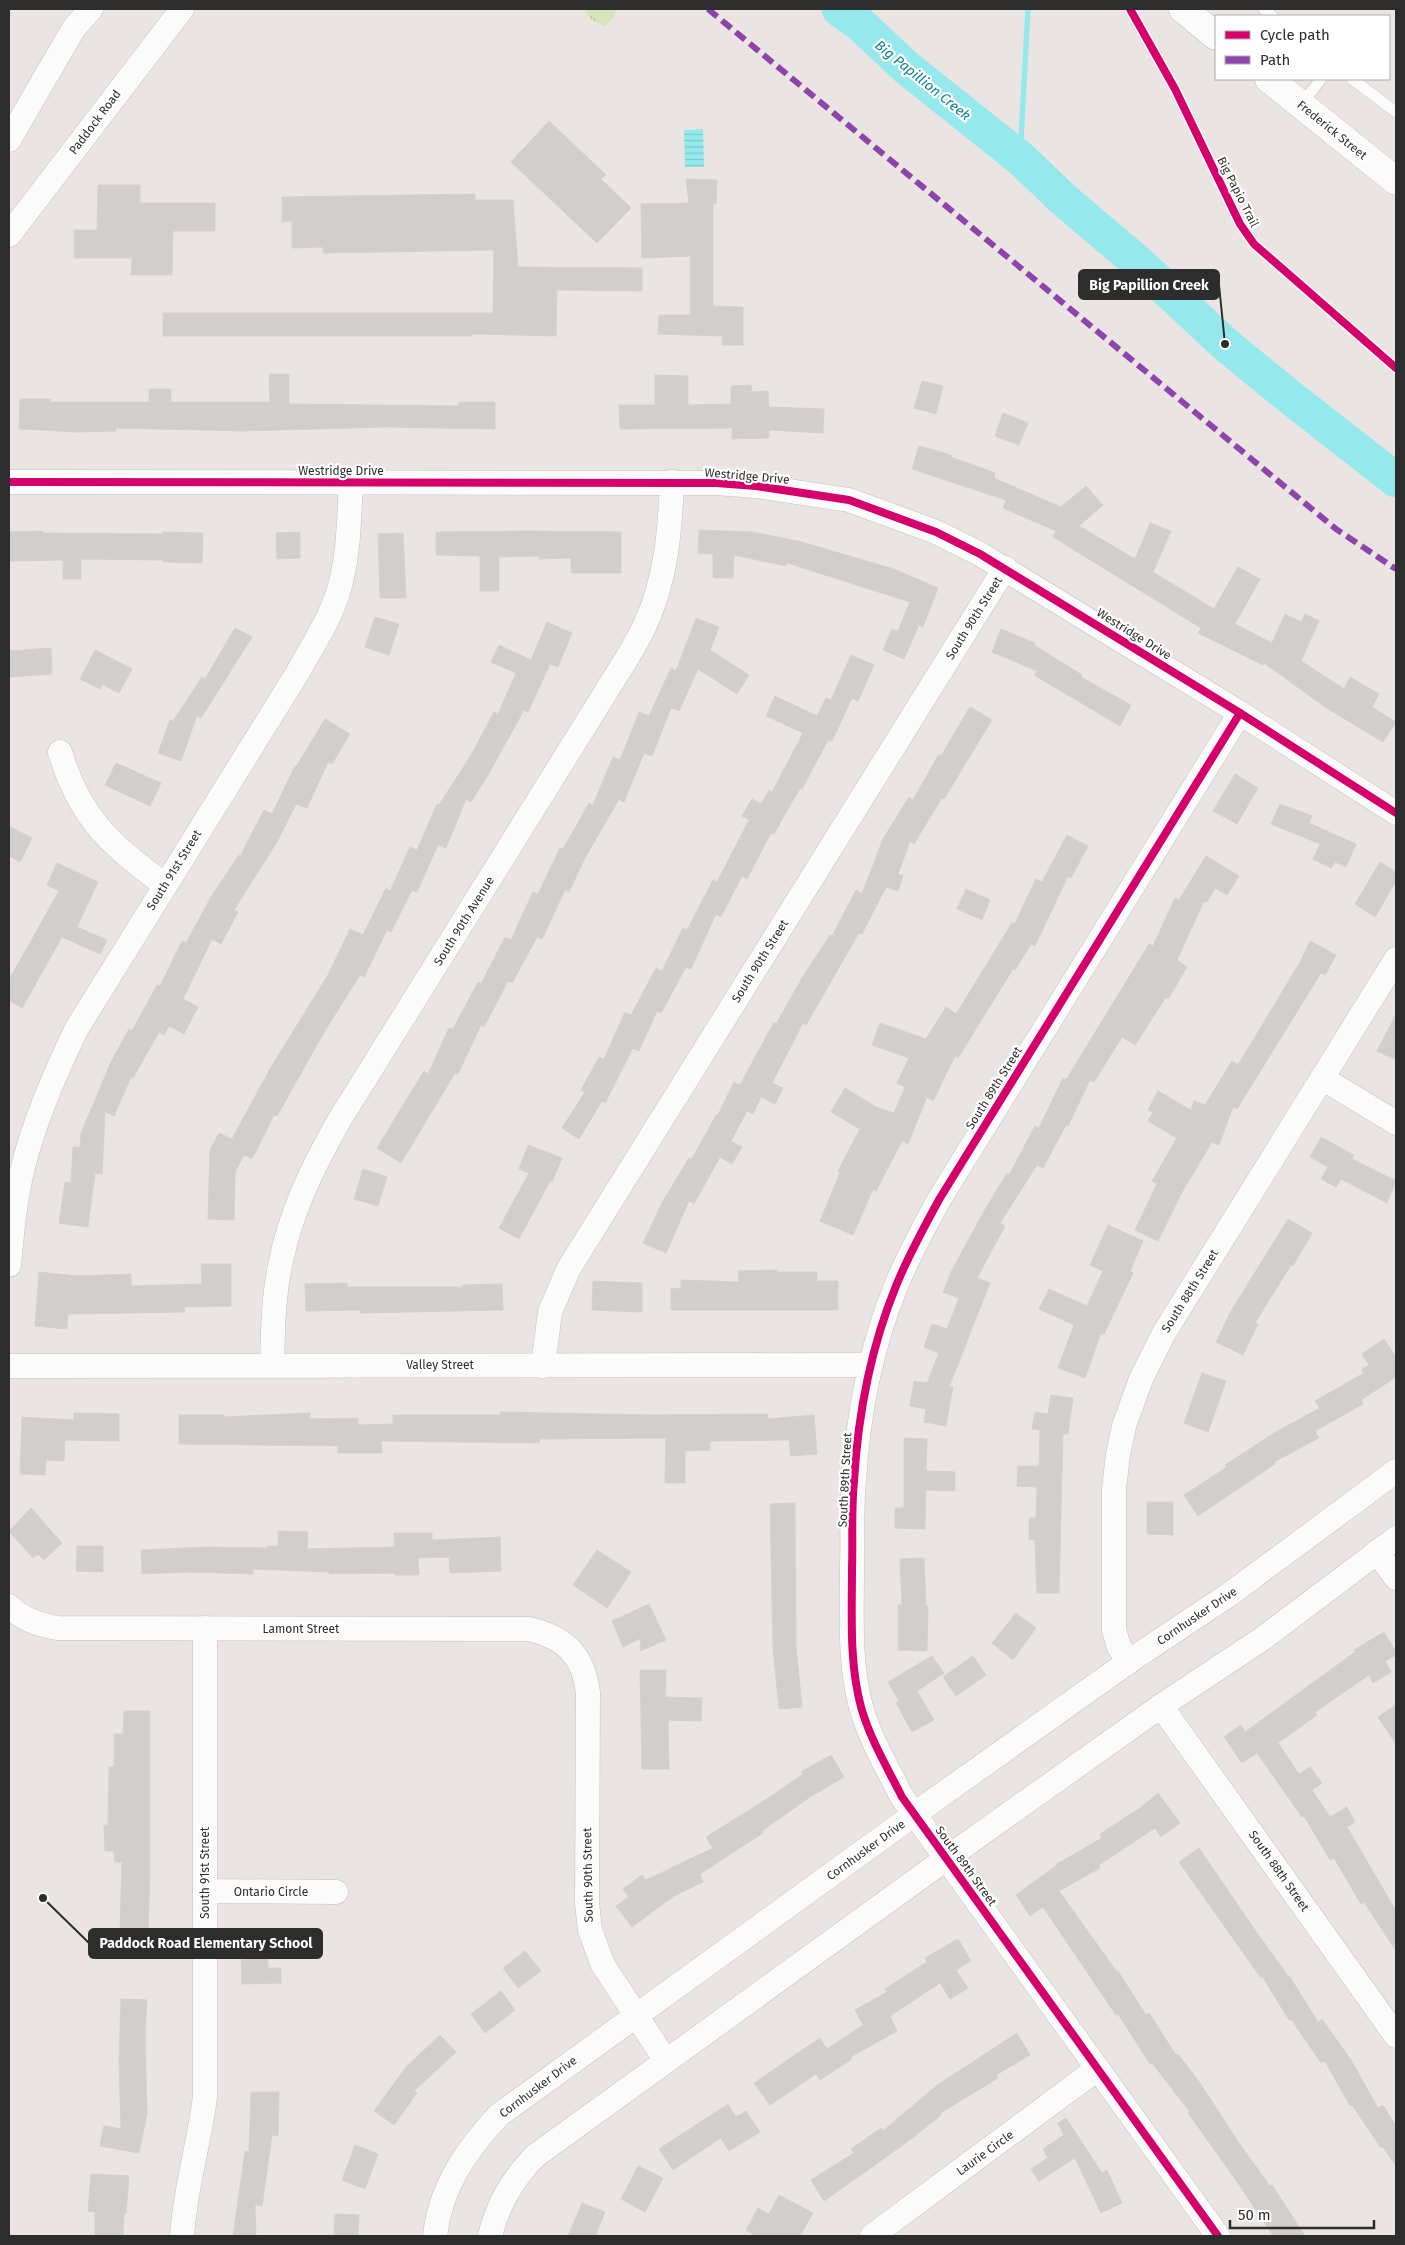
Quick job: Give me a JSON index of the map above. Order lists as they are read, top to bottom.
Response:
{
  "streets": {
    "main road": ["Frederick Street"],
    "street": [
      "Paddock Road",
      "Westridge Drive",
      "South 90th Street",
      "South 91st Street",
      "South 90th Avenue",
      "South 89th Street",
      "South 88th Street",
      "Valley Street",
      "Cornhusker Drive",
      "Lamont Street",
      "Ontario Circle",
      "Laurie Circle"
    ],
    "cycle path": ["Big Papio Trail"]
  },
  "crossings": [
    ["Westridge Drive", "South 90th Street"],
    ["Westridge Drive", "South 91st Street"],
    ["Westridge Drive", "South 90th Avenue"],
    ["Westridge Drive", "South 89th Street"],
    ["South 90th Street", "Valley Street"],
    ["South 90th Street", "Cornhusker Drive"],
    ["South 90th Street", "Lamont Street"],
    ["South 91st Street", "Lamont Street"],
    ["South 91st Street", "Ontario Circle"],
    ["South 90th Avenue", "Valley Street"],
    ["South 89th Street", "Valley Street"],
    ["South 89th Street", "Cornhusker Drive"],
    ["South 89th Street", "Laurie Circle"],
    ["South 88th Street", "Cornhusker Drive"]
  ],
  "water": ["Big Papillion Creek"],
  "places": ["Big Papillion Creek", "Paddock Road Elementary School"],
  "legend": ["Cycle path", "Path"],
  "scale_bar": "50 m"
}
